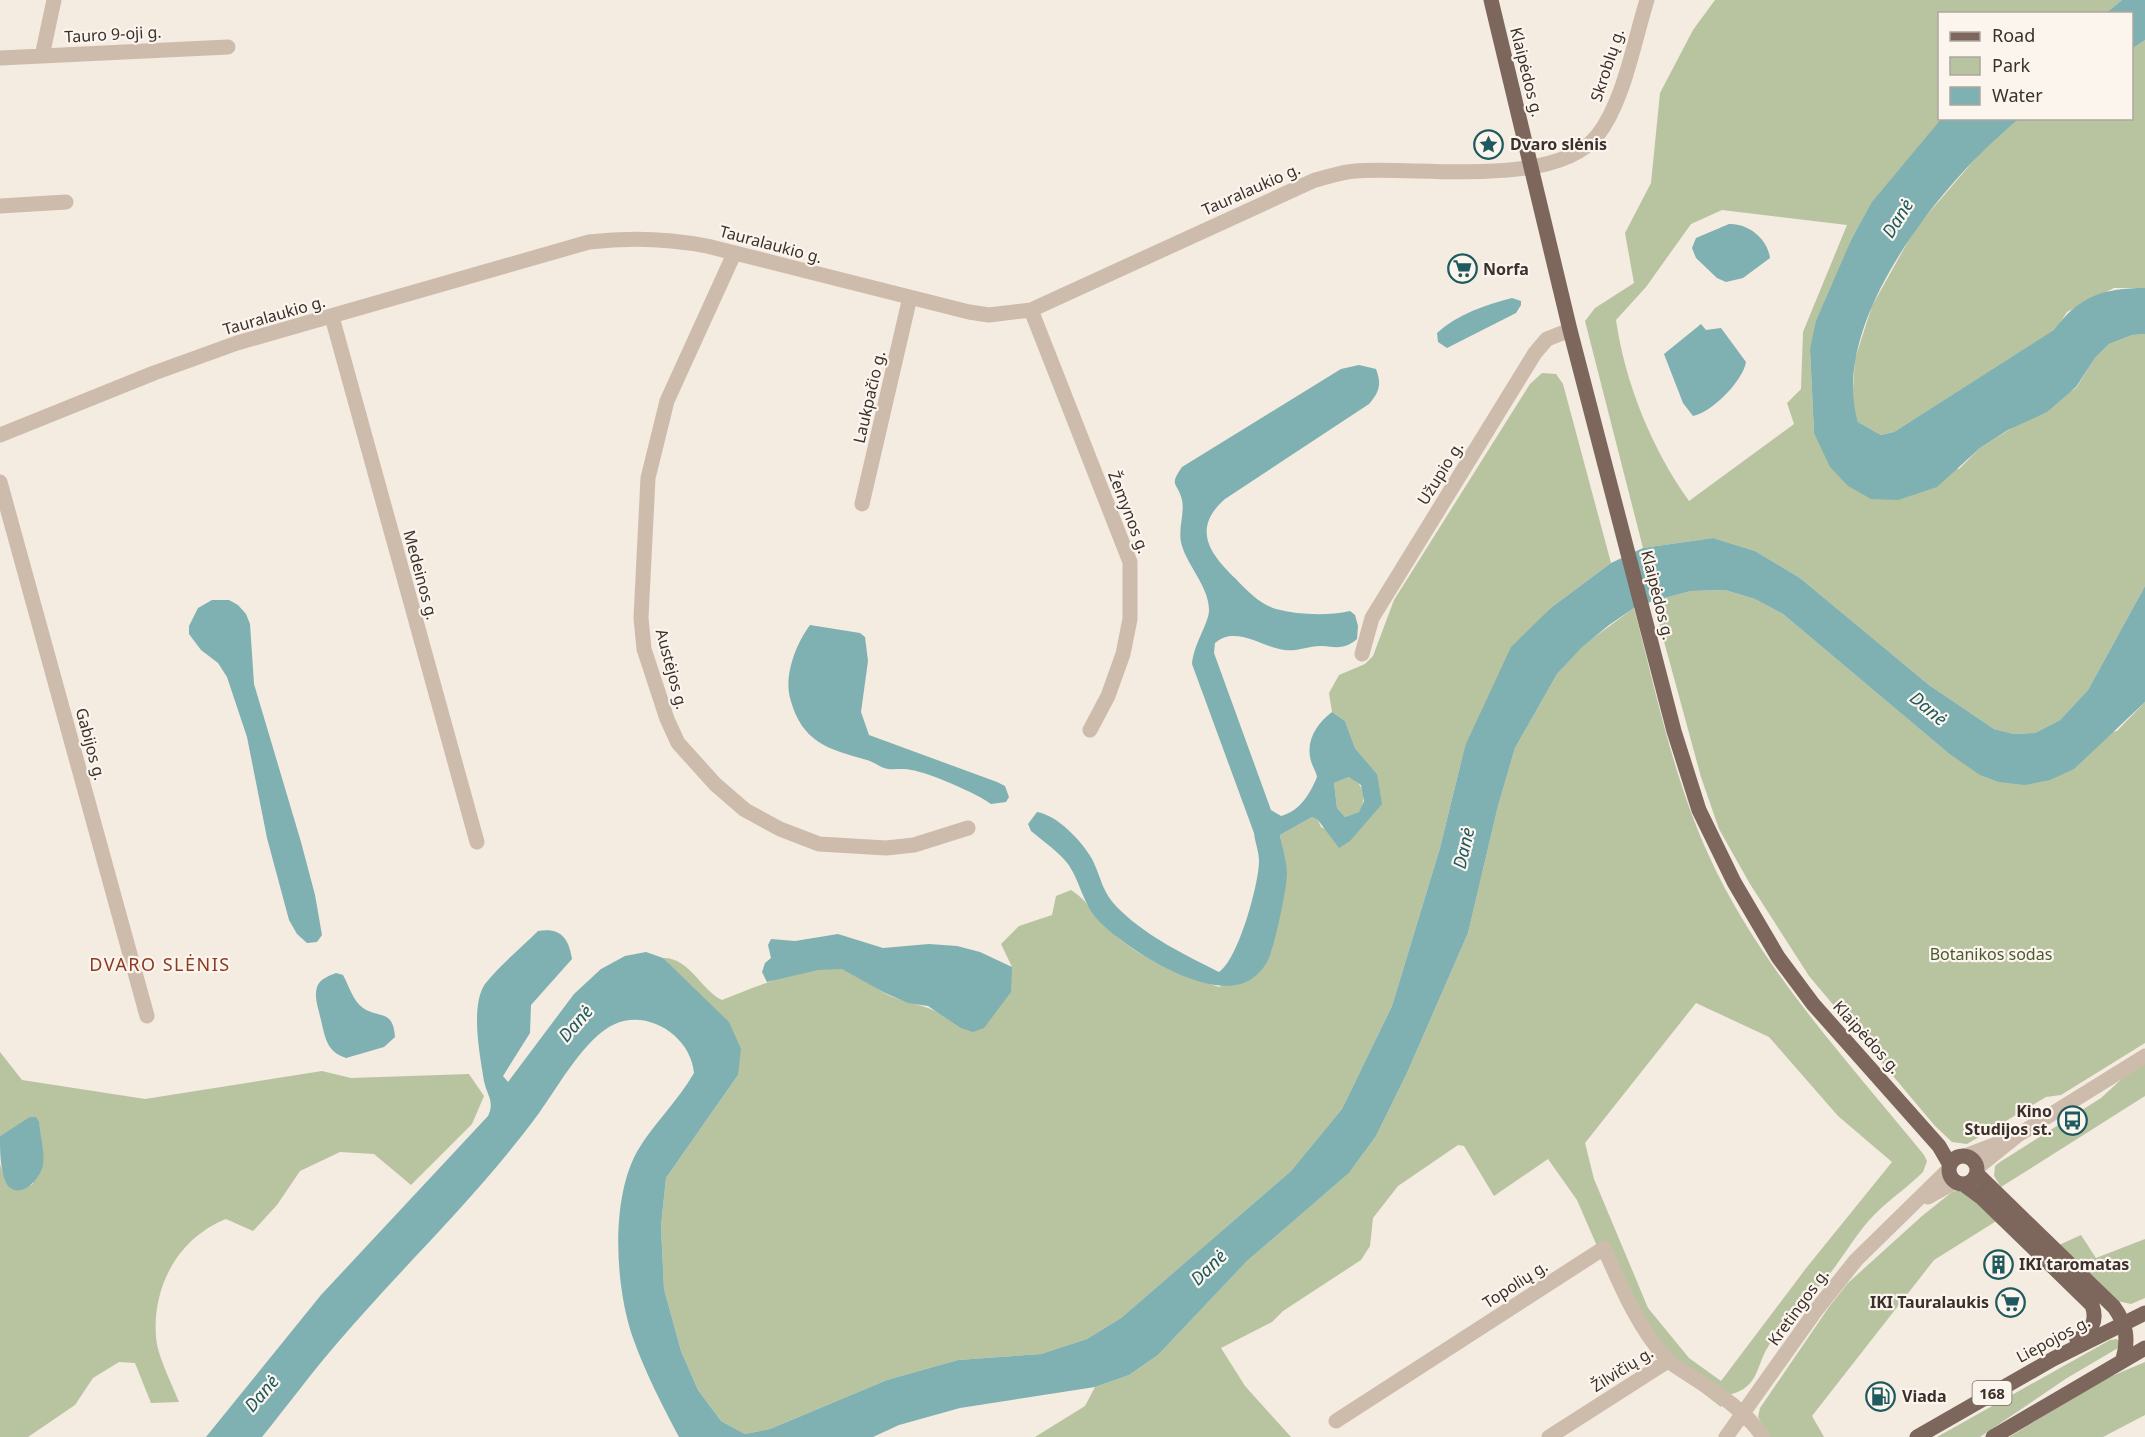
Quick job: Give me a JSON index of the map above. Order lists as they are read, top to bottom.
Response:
{
  "streets": {
    "main road": ["Klaipėdos g.", "Liepojos g.", "168"],
    "street": [
      "Tauro 9-oji g.",
      "Skroblų g.",
      "Tauralaukio g.",
      "Laukpačio g.",
      "Užupio g.",
      "Žemynos g.",
      "Medeinos g.",
      "Austėjos g.",
      "Gabijos g.",
      "Topolių g.",
      "Kretingos g.",
      "Žilvičių g."
    ]
  },
  "crossings": [
    ["Skroblų g.", "Klaipėdos g."],
    ["Skroblų g.", "Tauralaukio g."],
    ["Klaipėdos g.", "Tauralaukio g."],
    ["Klaipėdos g.", "Užupio g."],
    ["Klaipėdos g.", "Kretingos g."],
    ["Tauralaukio g.", "Laukpačio g."],
    ["Tauralaukio g.", "Žemynos g."],
    ["Tauralaukio g.", "Medeinos g."],
    ["Tauralaukio g.", "Austėjos g."],
    ["Topolių g.", "Žilvičių g."],
    ["Kretingos g.", "Žilvičių g."]
  ],
  "districts": ["DVARO SLĖNIS"],
  "water": ["Danė"],
  "parks": ["Botanikos sodas"],
  "places": {
    "place": ["Dvaro slėnis"],
    "supermarket": ["Norfa", "IKI Tauralaukis"],
    "bus stop": ["Kino Studijos st."],
    "building": ["IKI taromatas"],
    "fuel station": ["Viada"]
  },
  "legend": ["Road", "Park", "Water"]
}
